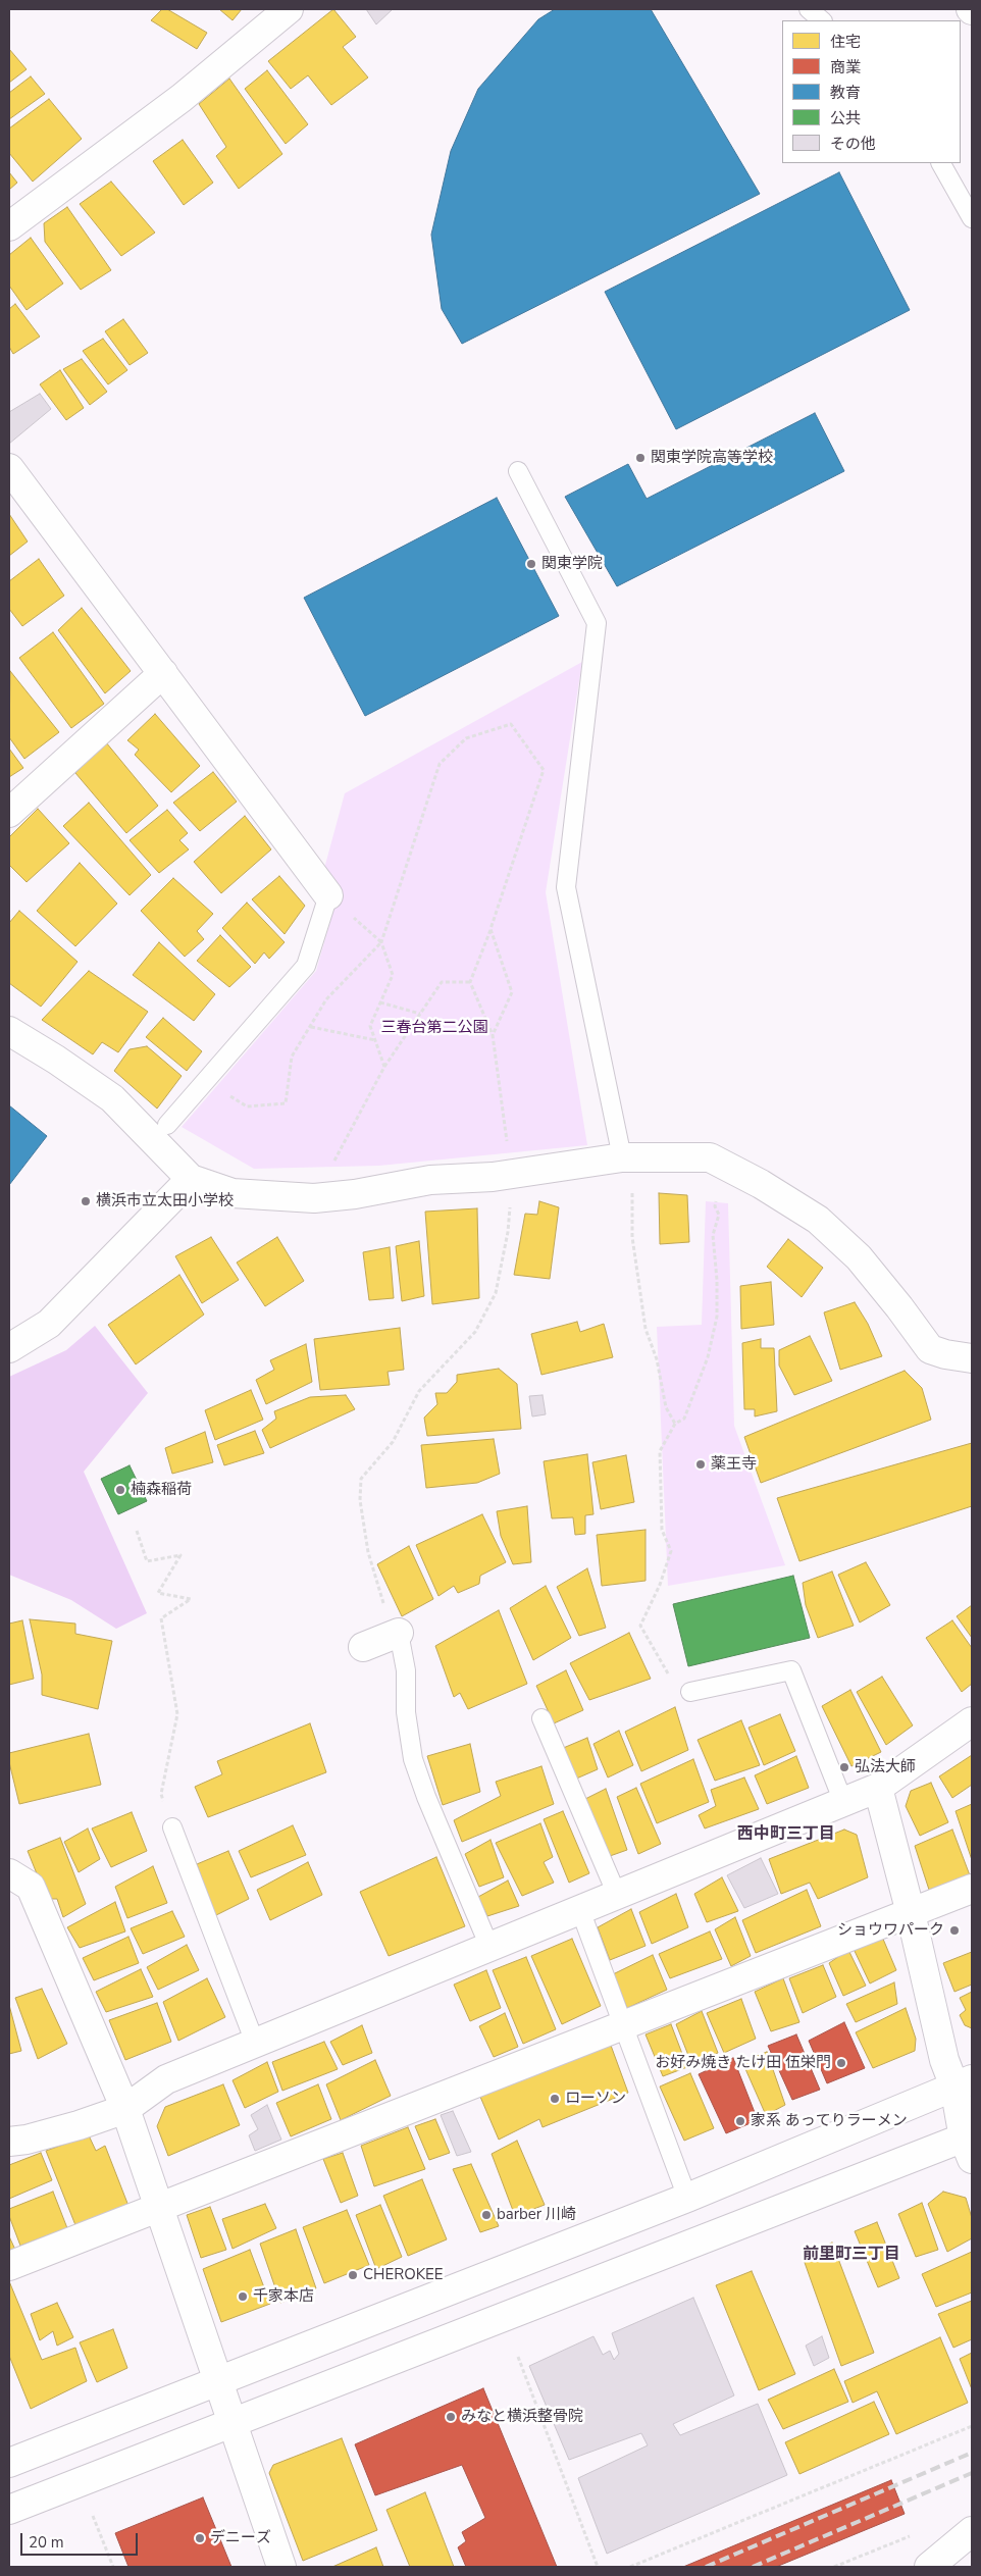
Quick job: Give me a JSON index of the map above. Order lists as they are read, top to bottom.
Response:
{
  "districts": ["西中町三丁目", "前里町三丁目"],
  "parks": ["三春台第二公園"],
  "places": [
    "関東学院高等学校",
    "関東学院",
    "横浜市立太田小学校",
    "薬王寺",
    "楠森稲荷",
    "弘法大師",
    "ショウワパーク",
    "お好み焼き たけ田 伍栄門",
    "ローソン",
    "家系 あってりラーメン",
    "barber 川崎",
    "CHEROKEE",
    "千家本店",
    "みなと横浜整骨院",
    "デニーズ"
  ],
  "legend": [
    "住宅",
    "商業",
    "教育",
    "公共",
    "その他"
  ],
  "scale_bar": "20 m"
}
